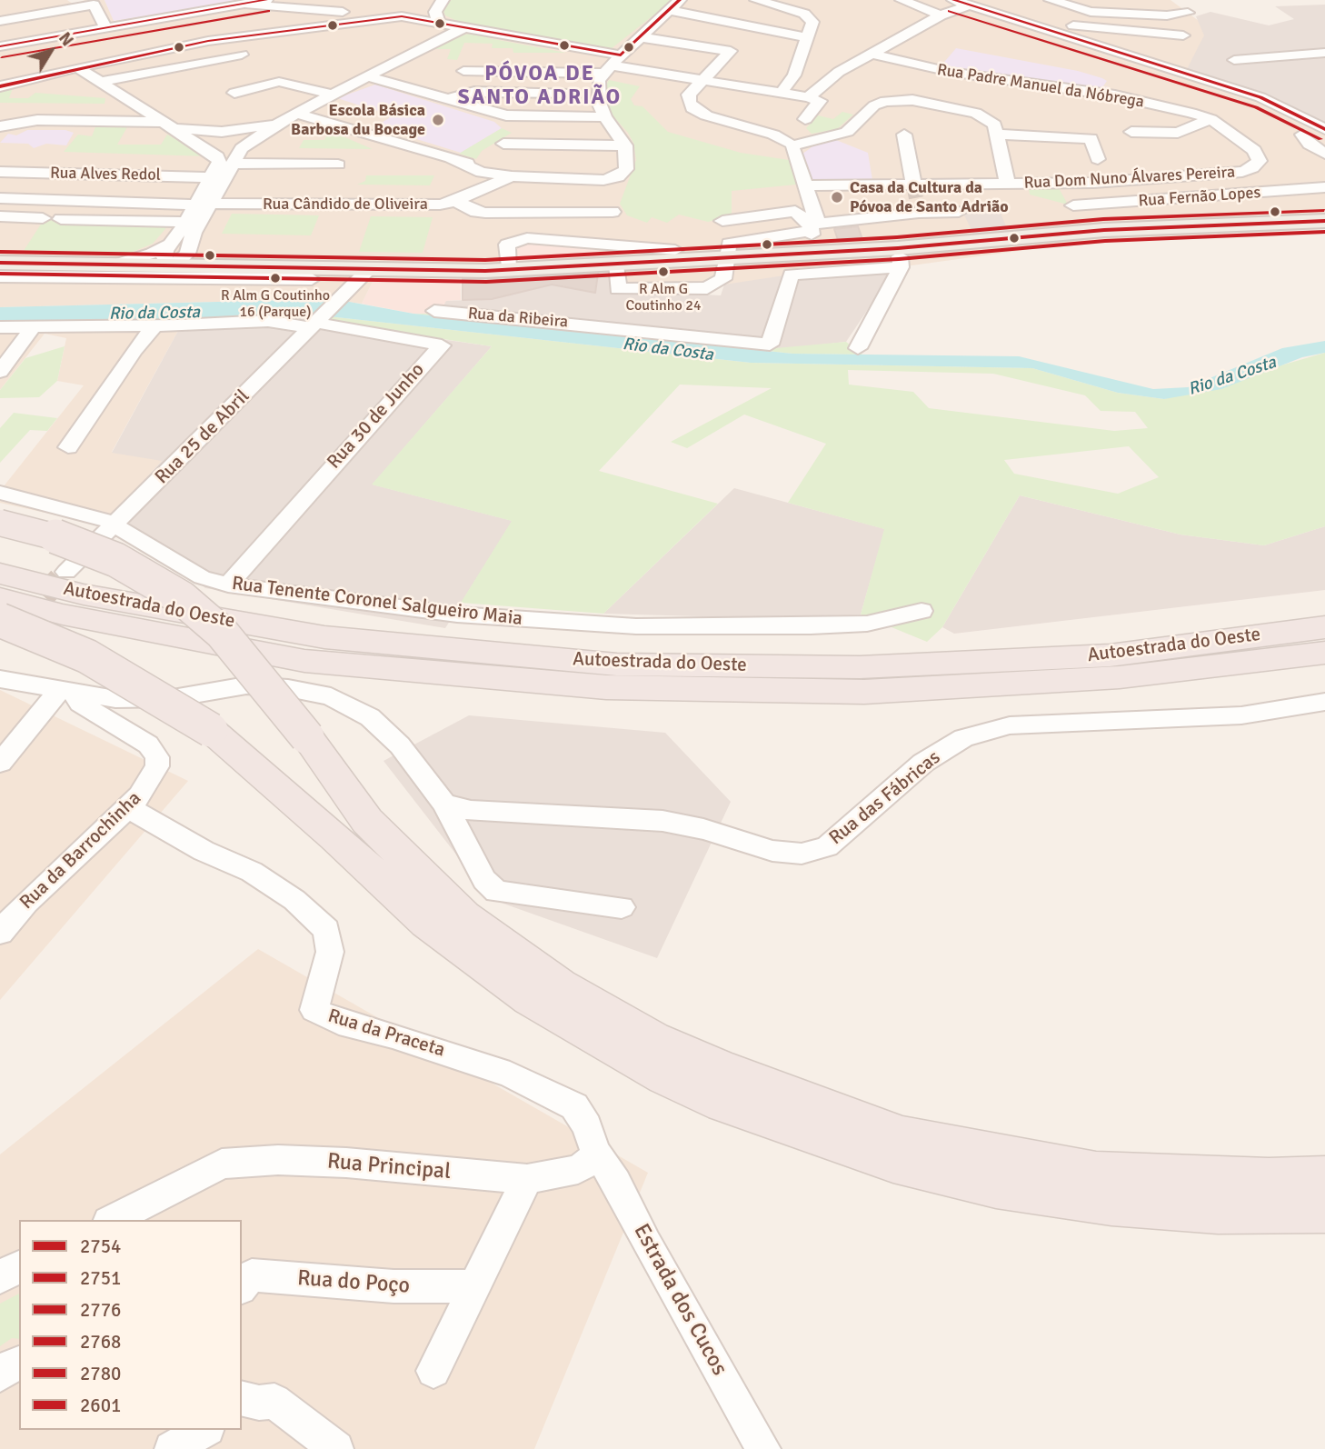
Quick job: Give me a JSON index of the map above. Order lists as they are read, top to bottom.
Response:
{
  "streets": {
    "highway": ["Autoestrada do Oeste"],
    "street": [
      "Rua Padre Manuel da Nóbrega",
      "Rua Alves Redol",
      "Rua Dom Nuno Álvares Pereira",
      "Rua Fernão Lopes",
      "Rua Cândido de Oliveira",
      "Rua da Ribeira",
      "Rua 30 de Junho",
      "Rua 25 de Abril",
      "Rua Tenente Coronel Salgueiro Maia",
      "Rua das Fábricas",
      "Rua da Barrochinha",
      "Rua da Praceta",
      "Rua Principal",
      "Rua do Poço",
      "Estrada dos Cucos"
    ]
  },
  "crossings": [
    ["Rua Padre Manuel da Nóbrega", "Rua Dom Nuno Álvares Pereira"],
    ["Rua 30 de Junho", "Rua 25 de Abril"],
    ["Rua 30 de Junho", "Rua Tenente Coronel Salgueiro Maia"],
    ["Rua 25 de Abril", "Rua Tenente Coronel Salgueiro Maia"],
    ["Rua da Barrochinha", "Rua da Praceta"],
    ["Rua da Praceta", "Rua Principal"],
    ["Rua da Praceta", "Estrada dos Cucos"],
    ["Rua Principal", "Estrada dos Cucos"]
  ],
  "districts": ["PÓVOA DE SANTO ADRIÃO"],
  "water": ["Rio da Costa"],
  "places": [
    "Escola Básica Barbosa du Bocage",
    "Casa da Cultura da Póvoa de Santo Adrião",
    "R Alm G Coutinho 24",
    "R Alm G Coutinho 16 (Parque)"
  ],
  "lines": [
    "transit line 2768",
    "transit line 2780",
    "transit line 2601",
    "transit line 2776",
    "transit line 2754",
    "transit line 2751"
  ],
  "legend": [
    "2754",
    "2751",
    "2776",
    "2768",
    "2780",
    "2601"
  ],
  "north": "top right"
}
